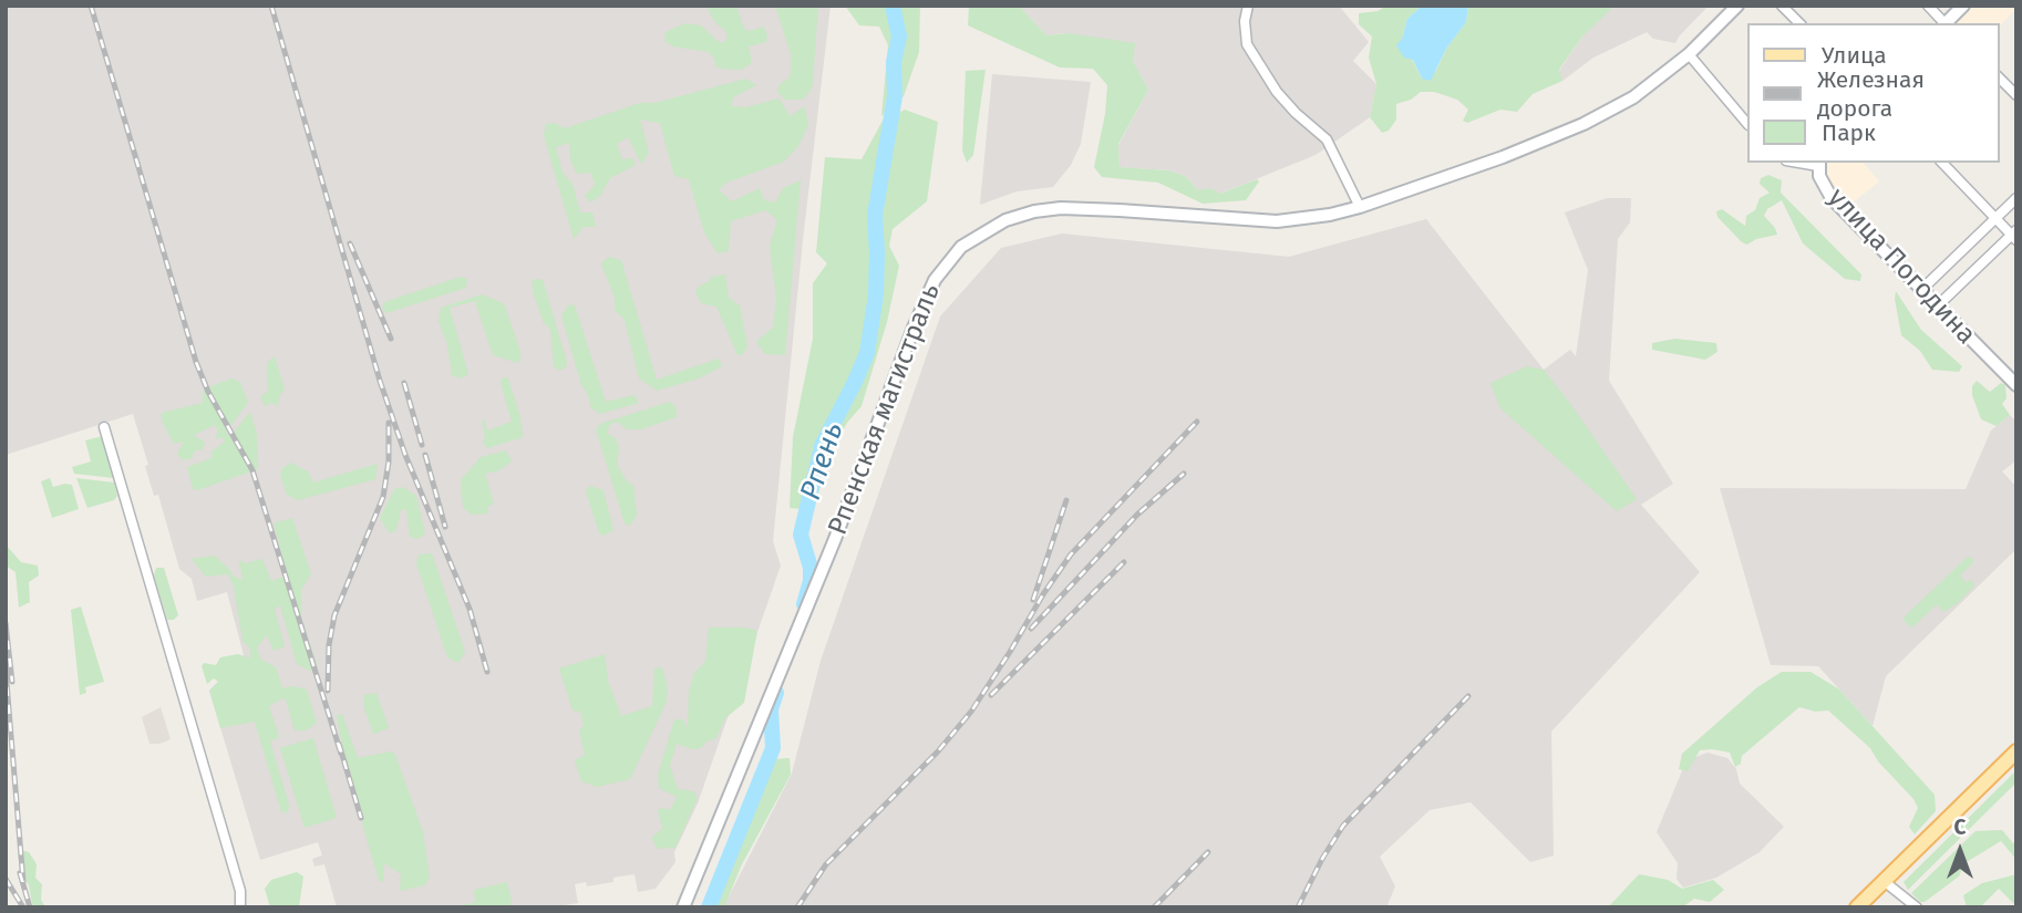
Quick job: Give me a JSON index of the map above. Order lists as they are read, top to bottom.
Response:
{
  "streets": {
    "main road": ["улица Погодина", "Рпенская магистраль"]
  },
  "water": ["Рпень"],
  "legend": ["Улица", "Железная дорога", "Парк"],
  "north": "top"
}
